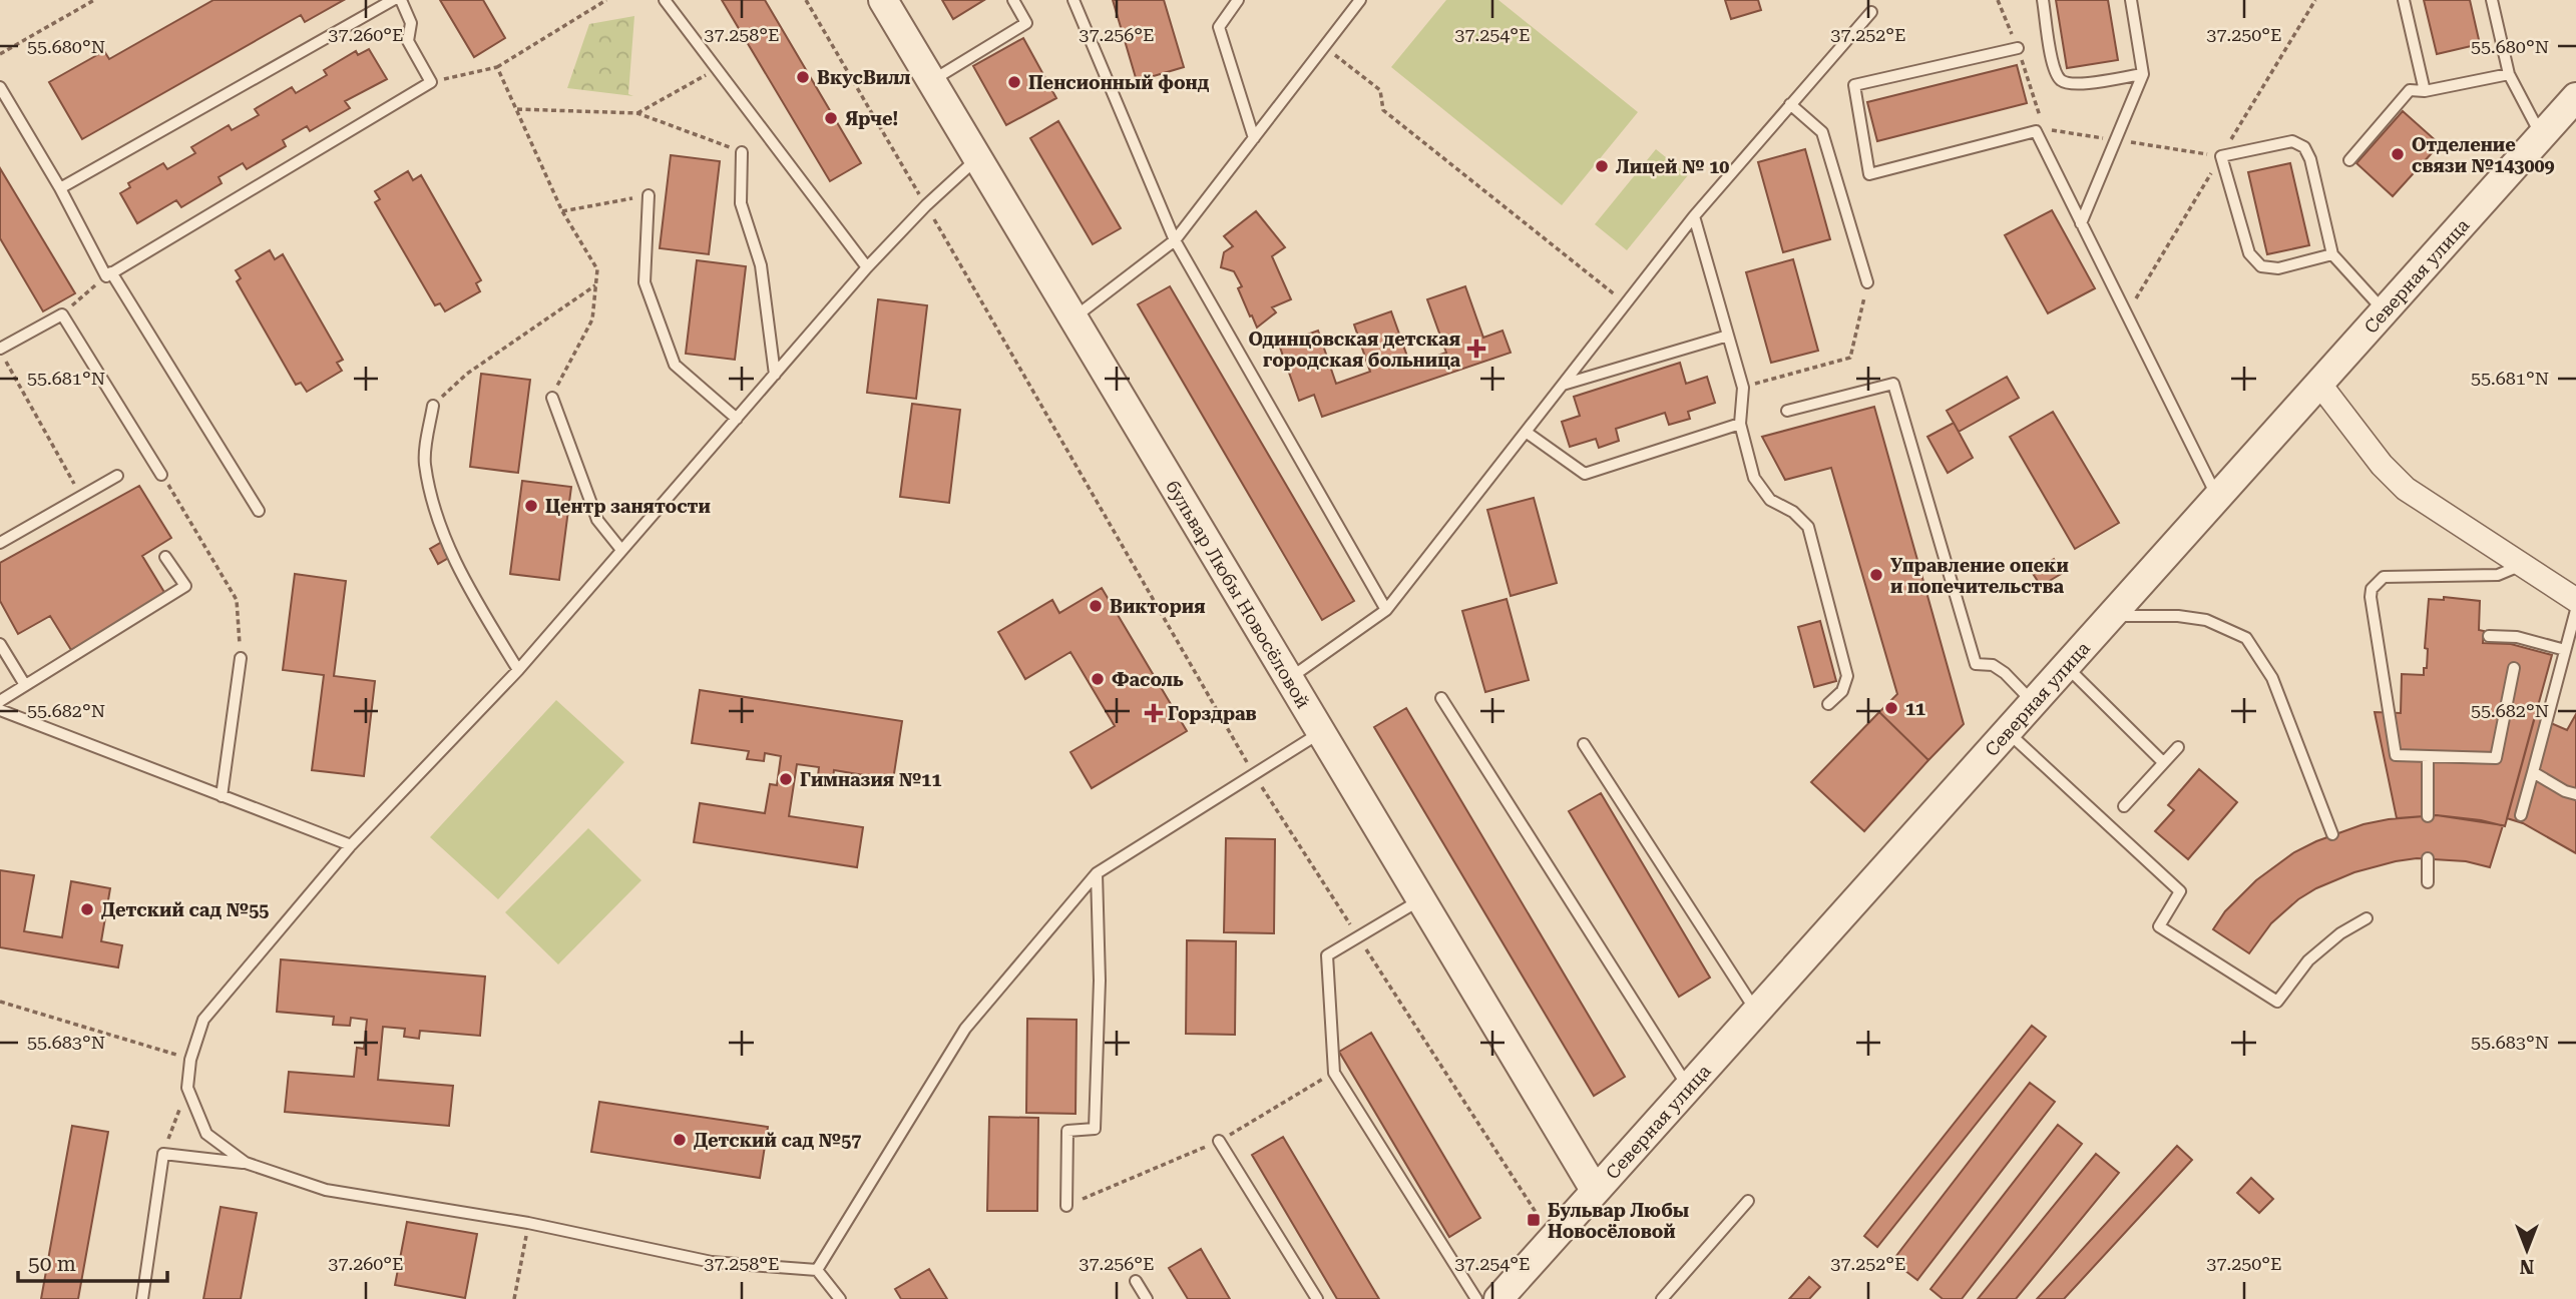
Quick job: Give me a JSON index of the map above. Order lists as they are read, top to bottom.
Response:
{
  "streets": {
    "street": ["Северная улица", "бульвар Любы Новосёловой"]
  },
  "crossings": [
    ["Северная улица", "бульвар Любы Новосёловой"]
  ],
  "places": {
    "other": [
      "ВкусВилл",
      "Пенсионный фонд",
      "Ярче!",
      "Отделение связи №143009",
      "Лицей № 10",
      "Центр занятости",
      "Управление опеки и попечительства",
      "Виктория",
      "Фасоль",
      "11",
      "Гимназия №11",
      "Детский сад №55",
      "Детский сад №57"
    ],
    "health": ["Одинцовская детская городская больница", "Горздрав"],
    "transit": ["Бульвар Любы Новосёловой"]
  },
  "scale_bar": "50 m",
  "north": "bottom",
  "coordinates": [
    "37.260°E",
    "37.258°E",
    "37.256°E",
    "37.254°E",
    "37.252°E",
    "37.250°E",
    "55.680°N",
    "55.681°N",
    "55.682°N",
    "55.683°N"
  ]
}
